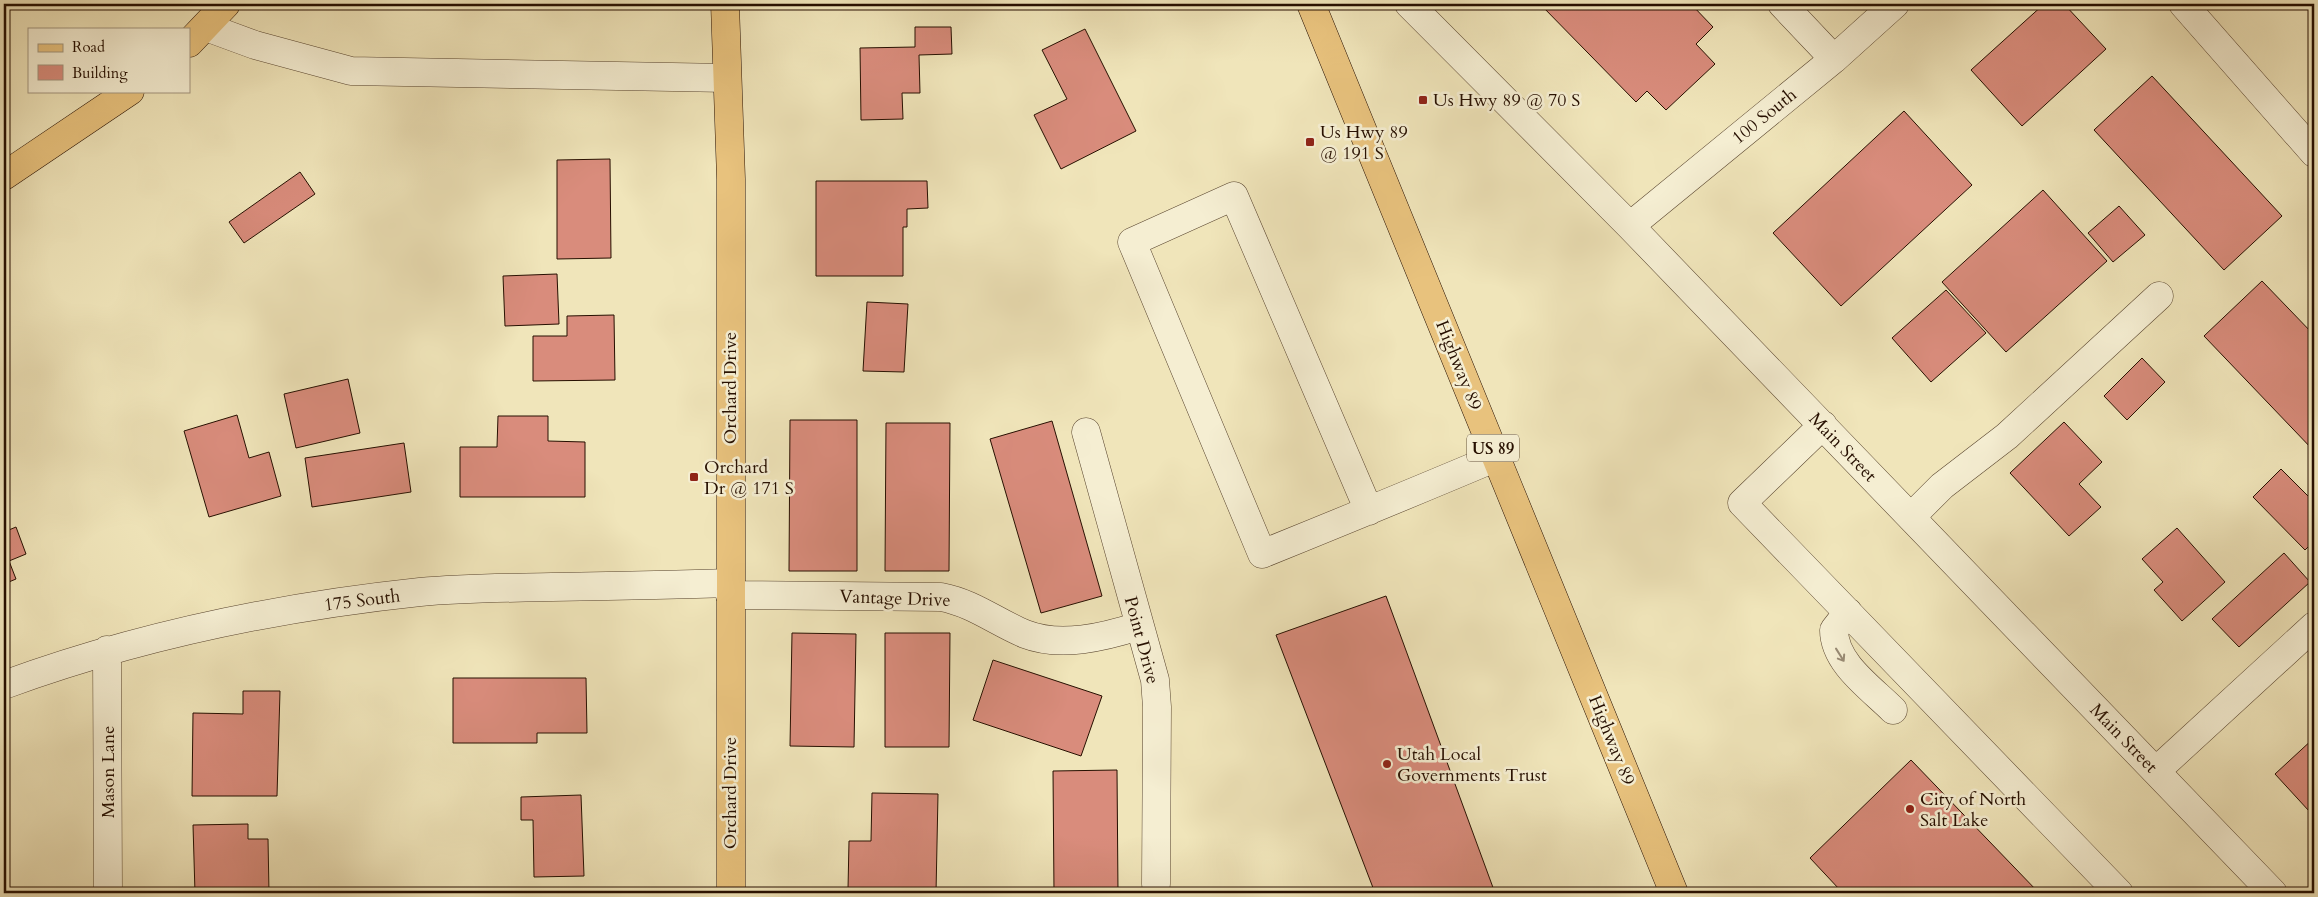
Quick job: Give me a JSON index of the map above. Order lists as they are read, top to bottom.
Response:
{
  "streets": {
    "main road": ["Highway 89", "Orchard Drive", "US 89"],
    "street": [
      "100 South",
      "Main Street",
      "Vantage Drive",
      "175 South",
      "Point Drive",
      "Mason Lane"
    ]
  },
  "crossings": [
    ["100 South", "Main Street"],
    ["Orchard Drive", "Vantage Drive"],
    ["Orchard Drive", "175 South"],
    ["Vantage Drive", "175 South"],
    ["Vantage Drive", "Point Drive"],
    ["175 South", "Mason Lane"]
  ],
  "places": {
    "transit": ["Us Hwy 89 @ 70 S", "Us Hwy 89 @ 191 S", "Orchard Dr @ 171 S"],
    "other": ["Utah Local Governments Trust", "City of North Salt Lake"]
  },
  "legend": ["Road", "Building"]
}
